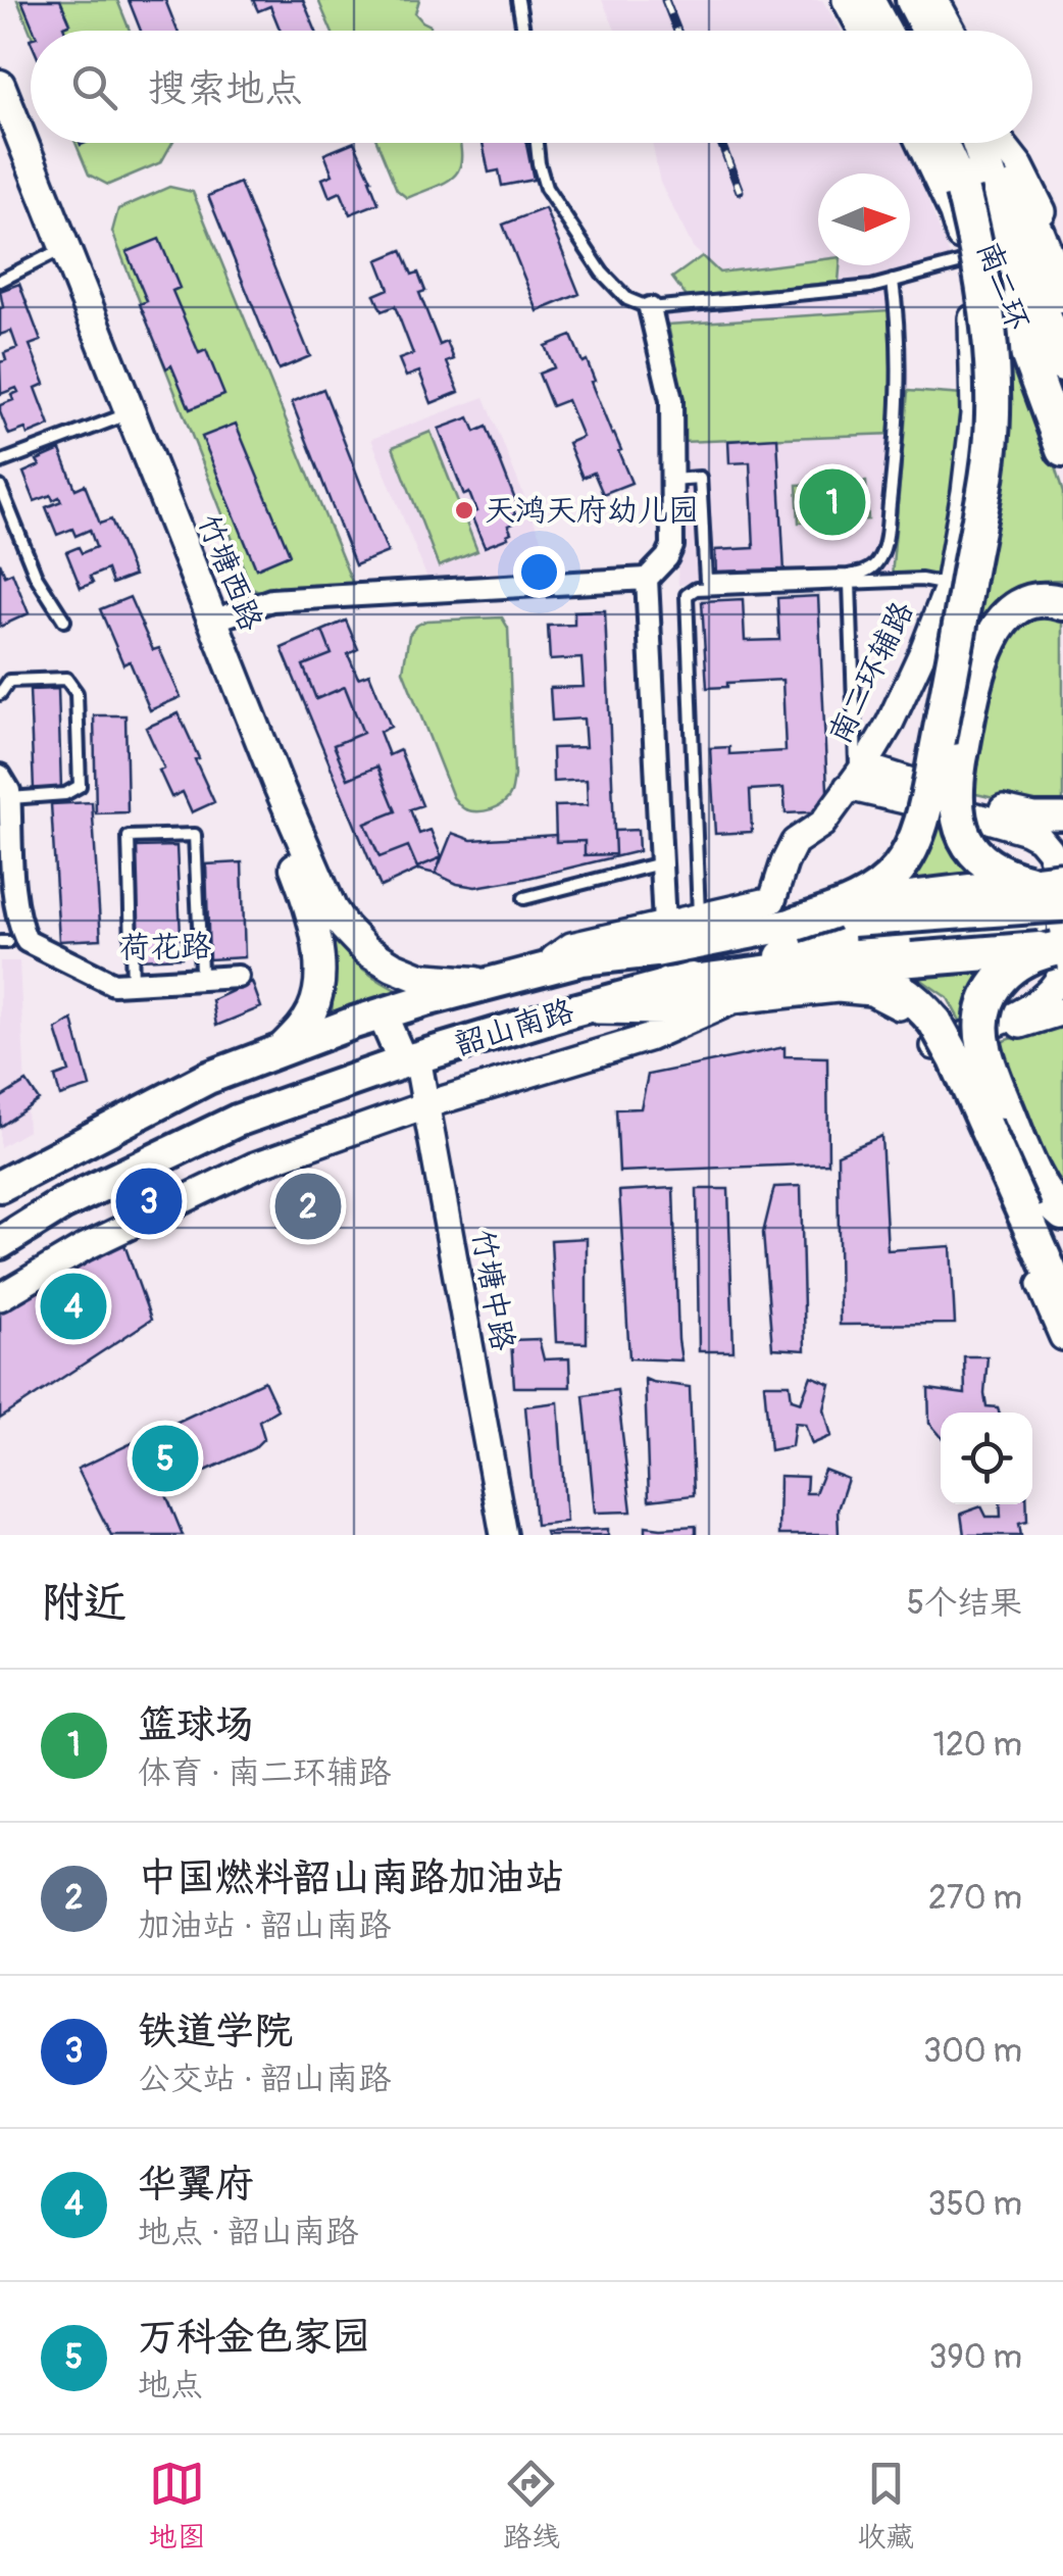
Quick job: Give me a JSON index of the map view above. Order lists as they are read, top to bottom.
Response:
{
  "streets": {
    "highway": ["南二环"],
    "main road": ["竹塘西路", "韶山南路"],
    "street": ["南二环辅路", "荷花路", "竹塘中路"]
  },
  "crossings": [
    ["南二环", "南二环辅路"],
    ["竹塘西路", "韶山南路"],
    ["韶山南路", "竹塘中路"]
  ],
  "places": ["天鸿天府幼儿园"],
  "north": "right",
  "page": {
    "search": "搜索地点",
    "pins": [
      "1",
      "3",
      "2",
      "4",
      "5"
    ],
    "heading": ["附近", "5个结果"],
    "list": [
      {
        "mark": "1",
        "name": "篮球场",
        "note": "体育 · 南二环辅路",
        "value": "120 m"
      },
      {
        "mark": "2",
        "name": "中国燃料韶山南路加油站",
        "note": "加油站 · 韶山南路",
        "value": "270 m"
      },
      {
        "mark": "3",
        "name": "铁道学院",
        "note": "公交站 · 韶山南路",
        "value": "300 m"
      },
      {
        "mark": "4",
        "name": "华翼府",
        "note": "地点 · 韶山南路",
        "value": "350 m"
      },
      {
        "mark": "5",
        "name": "万科金色家园",
        "note": "地点",
        "value": "390 m"
      }
    ],
    "nav": ["地图", "路线", "收藏"]
  }
}
